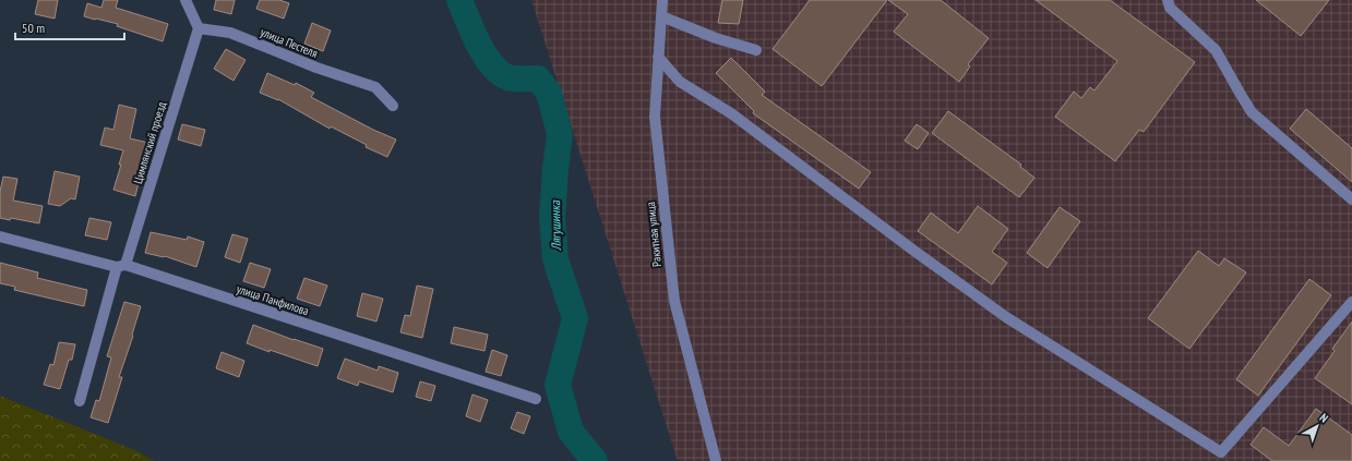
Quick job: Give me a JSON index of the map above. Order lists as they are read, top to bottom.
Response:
{
  "streets": {
    "street": [
      "улица Пестеля",
      "Цимлянский проезд",
      "Ракитная улица",
      "улица Панфилова"
    ]
  },
  "crossings": [
    ["улица Пестеля", "Цимлянский проезд"],
    ["Цимлянский проезд", "улица Панфилова"]
  ],
  "water": ["Лягушинка"],
  "scale_bar": "50 m",
  "north": "top right"
}
